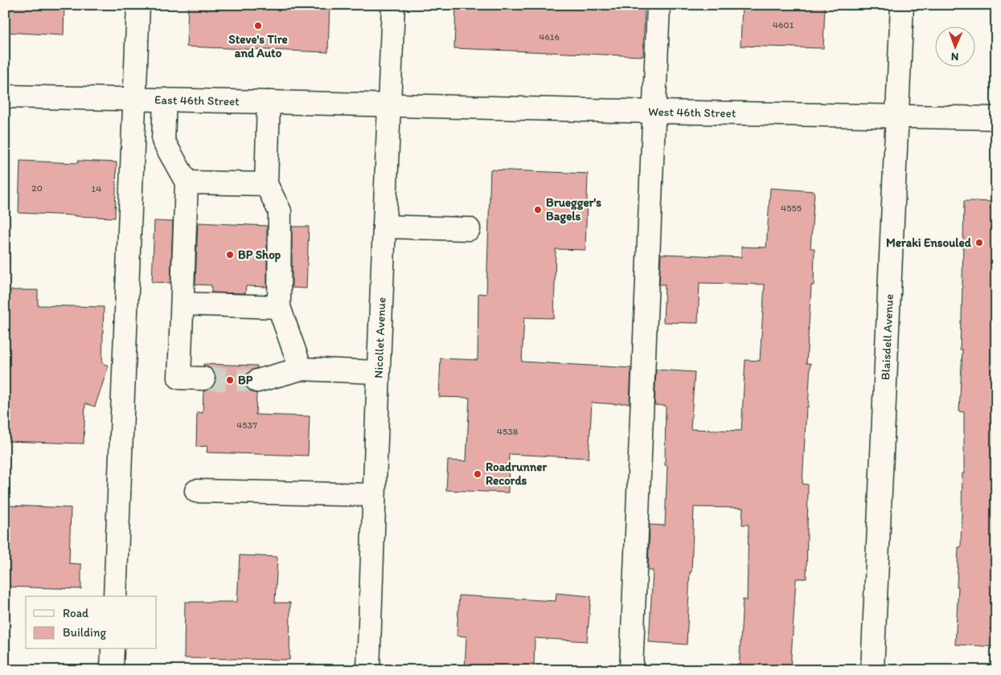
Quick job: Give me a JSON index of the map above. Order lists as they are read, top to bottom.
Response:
{
  "streets": {
    "main road": [
      "East 46th Street",
      "West 46th Street",
      "Nicollet Avenue",
      "Blaisdell Avenue"
    ]
  },
  "crossings": [
    ["East 46th Street", "West 46th Street"],
    ["East 46th Street", "Nicollet Avenue"],
    ["West 46th Street", "Nicollet Avenue"],
    ["West 46th Street", "Blaisdell Avenue"]
  ],
  "places": [
    "Steve's Tire and Auto",
    "Bruegger's Bagels",
    "Meraki Ensouled",
    "BP Shop",
    "BP",
    "Roadrunner Records"
  ],
  "house_numbers": [
    "4601",
    "4616",
    "20",
    "14",
    "4555",
    "4537",
    "4538"
  ],
  "legend": ["Road", "Building"],
  "north": "bottom"
}
